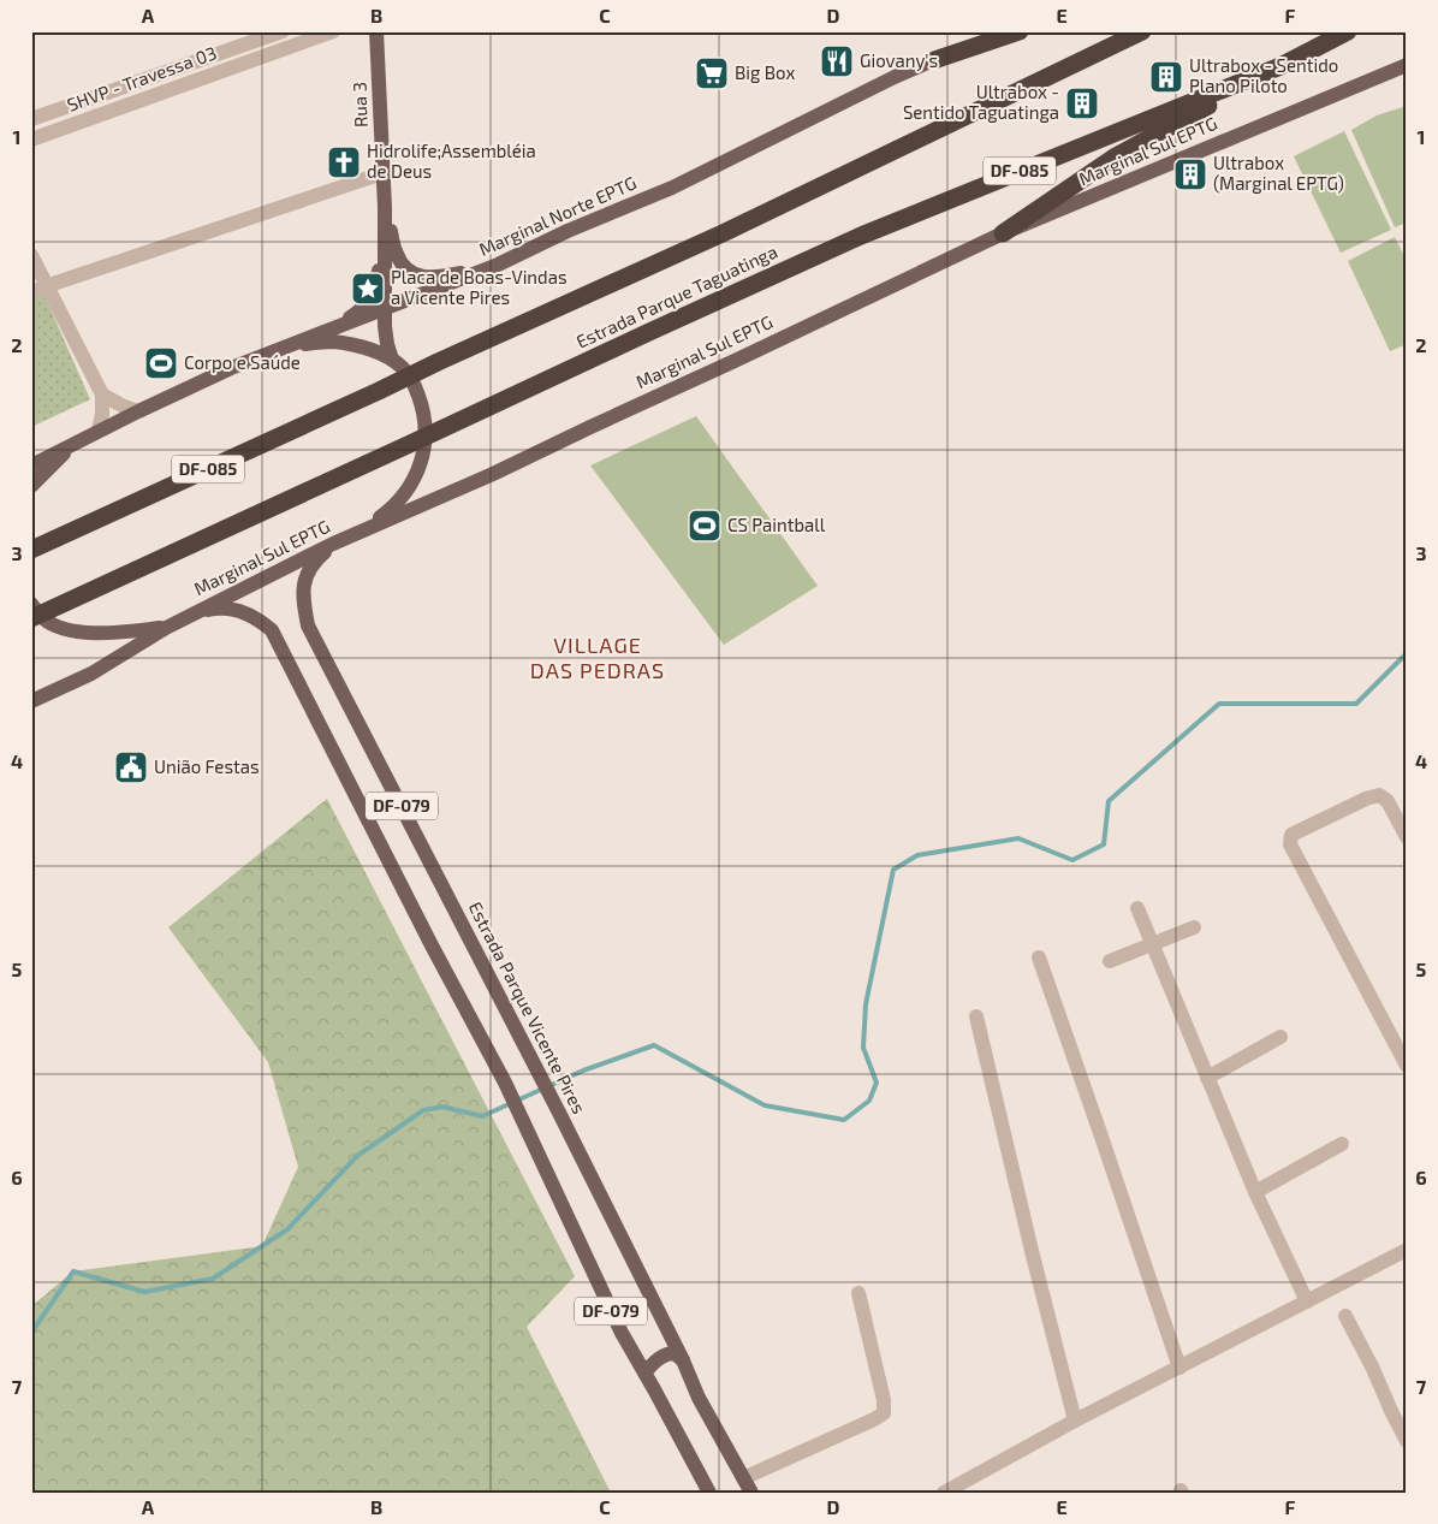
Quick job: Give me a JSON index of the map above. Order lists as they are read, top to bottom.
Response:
{
  "streets": {
    "highway": ["DF-085", "Estrada Parque Taguatinga"],
    "main road": [
      "Rua 3",
      "Marginal Sul EPTG",
      "Marginal Norte EPTG",
      "DF-079",
      "Estrada Parque Vicente Pires"
    ],
    "street": ["SHVP - Travessa 03"]
  },
  "crossings": [
    ["Marginal Sul EPTG", "DF-079"],
    ["Marginal Sul EPTG", "Estrada Parque Vicente Pires"]
  ],
  "districts": ["VILLAGE DAS PEDRAS"],
  "places": {
    "restaurant": ["Giovany's"],
    "supermarket": ["Big Box"],
    "building": ["Ultrabox - Sentido Plano Piloto", "Ultrabox - Sentido Taguatinga", "Ultrabox (Marginal EPTG)"],
    "church": ["Hidrolife;Assembléia de Deus"],
    "place": ["Placa de Boas-Vindas a Vicente Pires"],
    "sports": ["Corpo e Saúde", "CS Paintball"],
    "public building": ["União Festas"]
  },
  "grid": {
    "columns": [
      "A",
      "B",
      "C",
      "D",
      "E",
      "F"
    ],
    "rows": [
      "1",
      "2",
      "3",
      "4",
      "5",
      "6",
      "7"
    ]
  }
}
